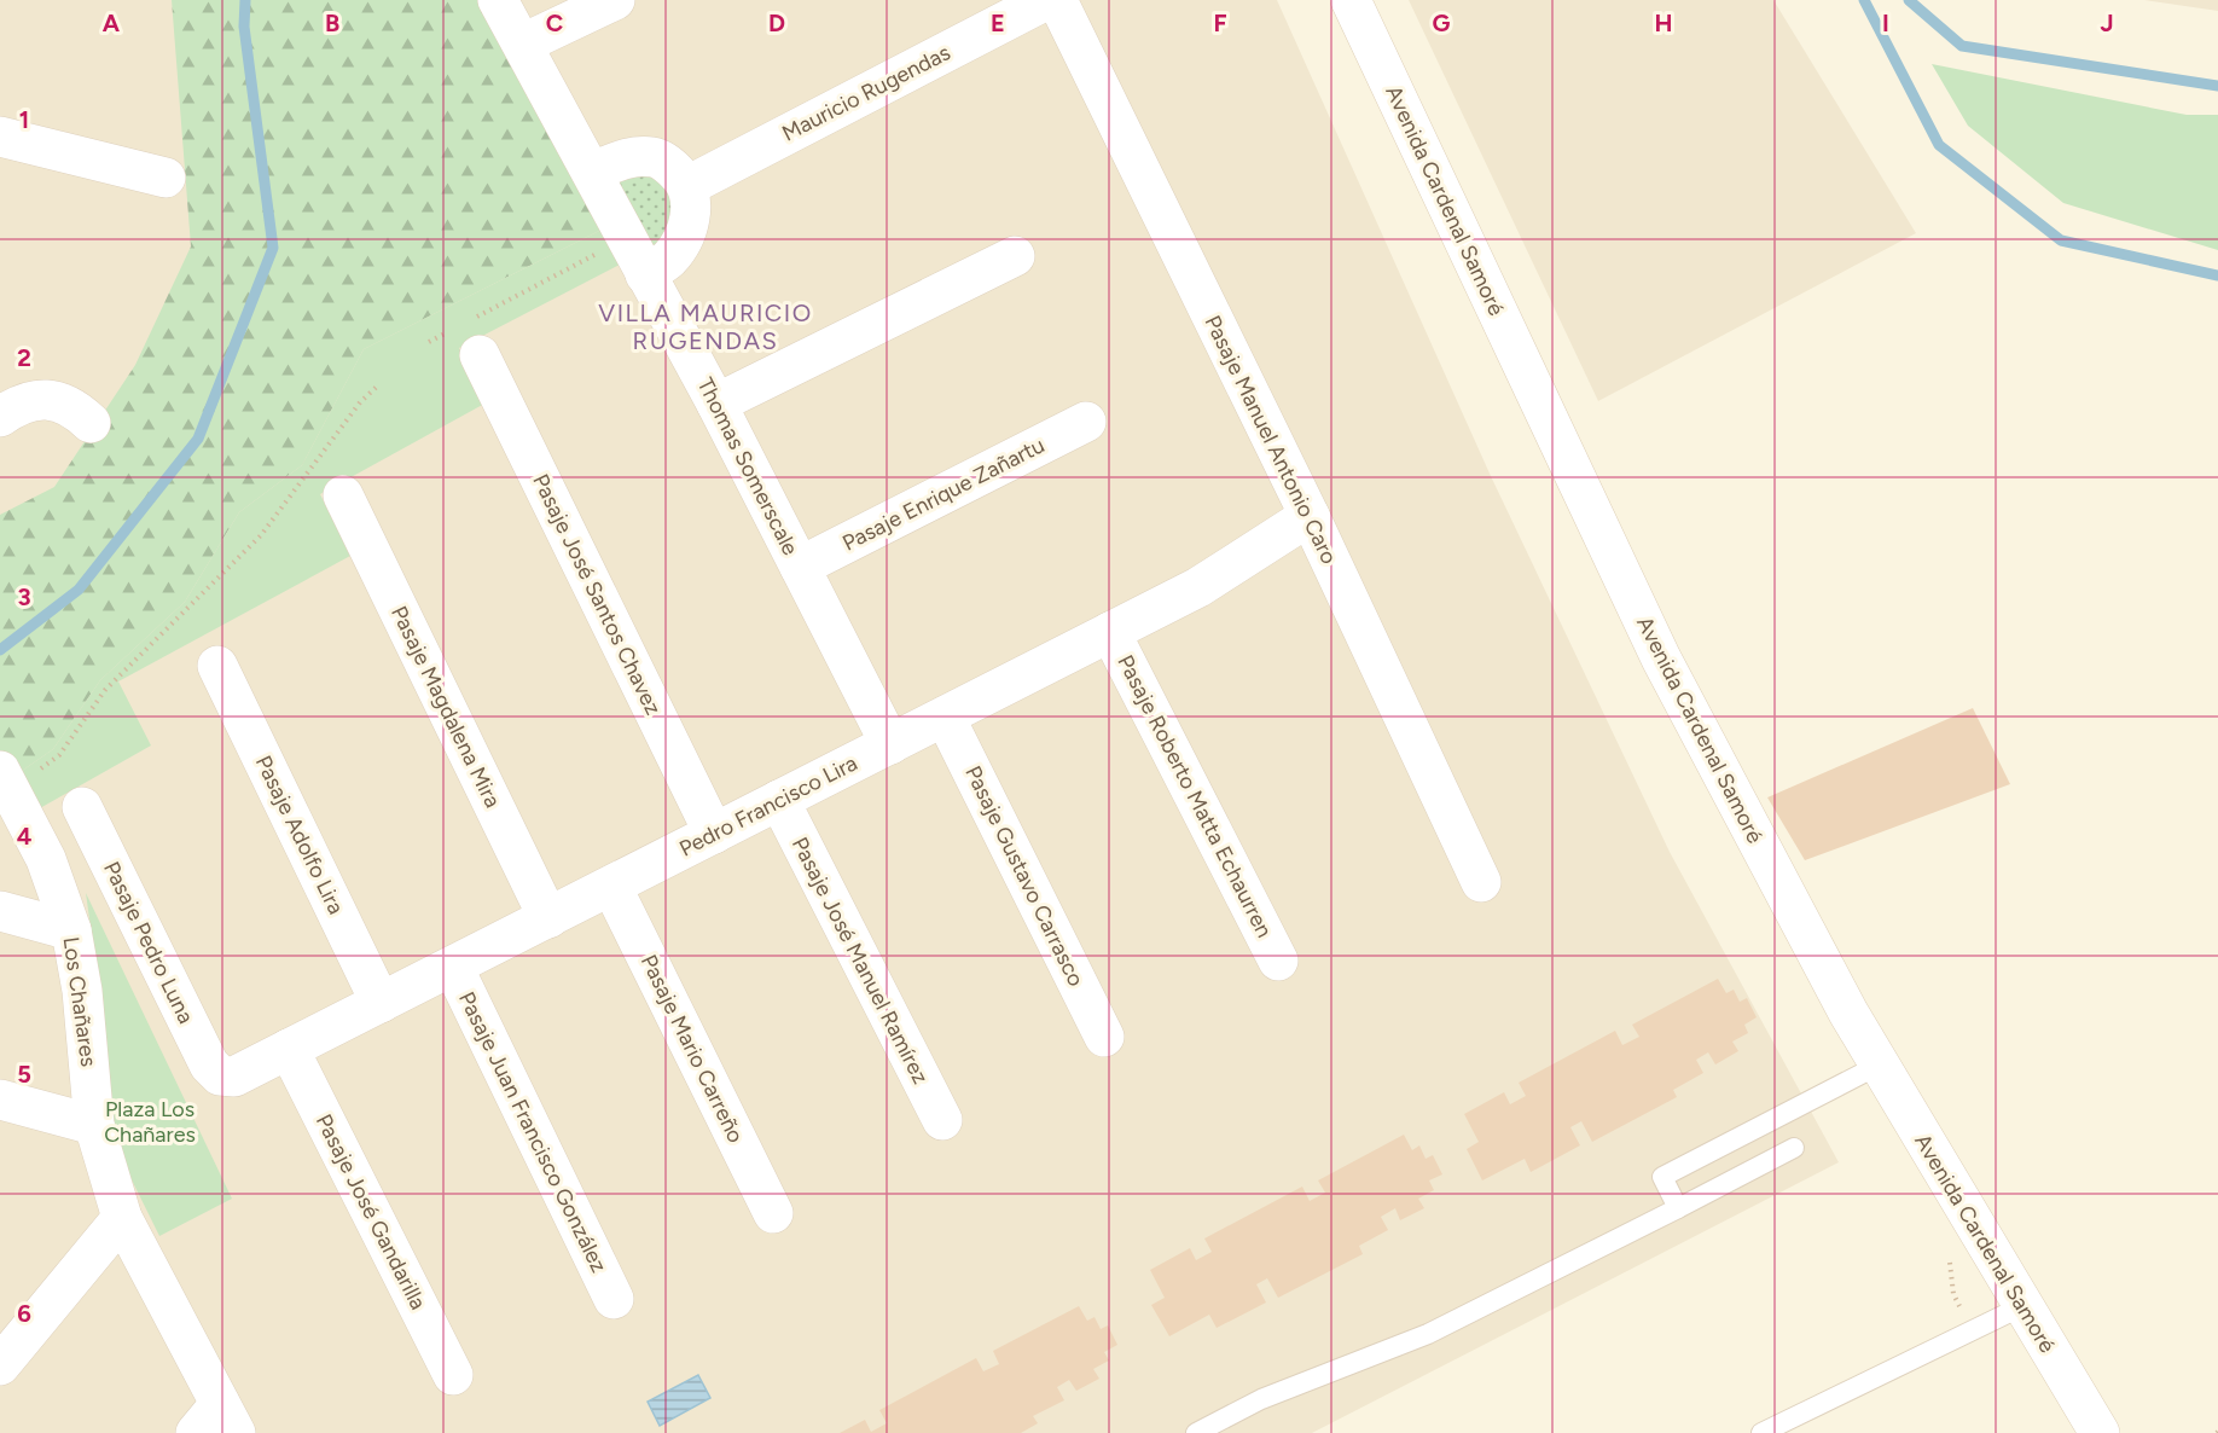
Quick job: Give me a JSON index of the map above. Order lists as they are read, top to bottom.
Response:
{
  "streets": {
    "street": [
      "Mauricio Rugendas",
      "Avenida Cardenal Samoré",
      "Pasaje Manuel Antonio Caro",
      "Thomas Somerscale",
      "Pasaje Enrique Zañartu",
      "Pasaje José Santos Chavez",
      "Pasaje Magdalena Mira",
      "Pasaje Roberto Matta Echaurren",
      "Pedro Francisco Lira",
      "Pasaje Adolfo Lira",
      "Pasaje Gustavo Carrasco",
      "Pasaje Pedro Luna",
      "Pasaje José Manuel Ramírez",
      "Los Chañares",
      "Pasaje Mario Carreño",
      "Pasaje Juan Francisco González",
      "Pasaje José Gandarilla"
    ]
  },
  "crossings": [
    ["Pasaje Manuel Antonio Caro", "Pedro Francisco Lira"],
    ["Thomas Somerscale", "Pasaje Enrique Zañartu"],
    ["Thomas Somerscale", "Pedro Francisco Lira"],
    ["Pasaje José Santos Chavez", "Pedro Francisco Lira"],
    ["Pasaje Magdalena Mira", "Pedro Francisco Lira"],
    ["Pasaje Roberto Matta Echaurren", "Pedro Francisco Lira"],
    ["Pedro Francisco Lira", "Pasaje Adolfo Lira"],
    ["Pedro Francisco Lira", "Pasaje Gustavo Carrasco"],
    ["Pedro Francisco Lira", "Pasaje Pedro Luna"],
    ["Pedro Francisco Lira", "Pasaje José Manuel Ramírez"],
    ["Pedro Francisco Lira", "Pasaje Mario Carreño"],
    ["Pedro Francisco Lira", "Pasaje Juan Francisco González"],
    ["Pedro Francisco Lira", "Pasaje José Gandarilla"]
  ],
  "districts": ["VILLA MAURICIO RUGENDAS"],
  "parks": ["Plaza Los Chañares"],
  "grid": {
    "columns": [
      "A",
      "B",
      "C",
      "D",
      "E",
      "F",
      "G",
      "H",
      "I",
      "J"
    ],
    "rows": [
      "1",
      "2",
      "3",
      "4",
      "5",
      "6"
    ]
  }
}
